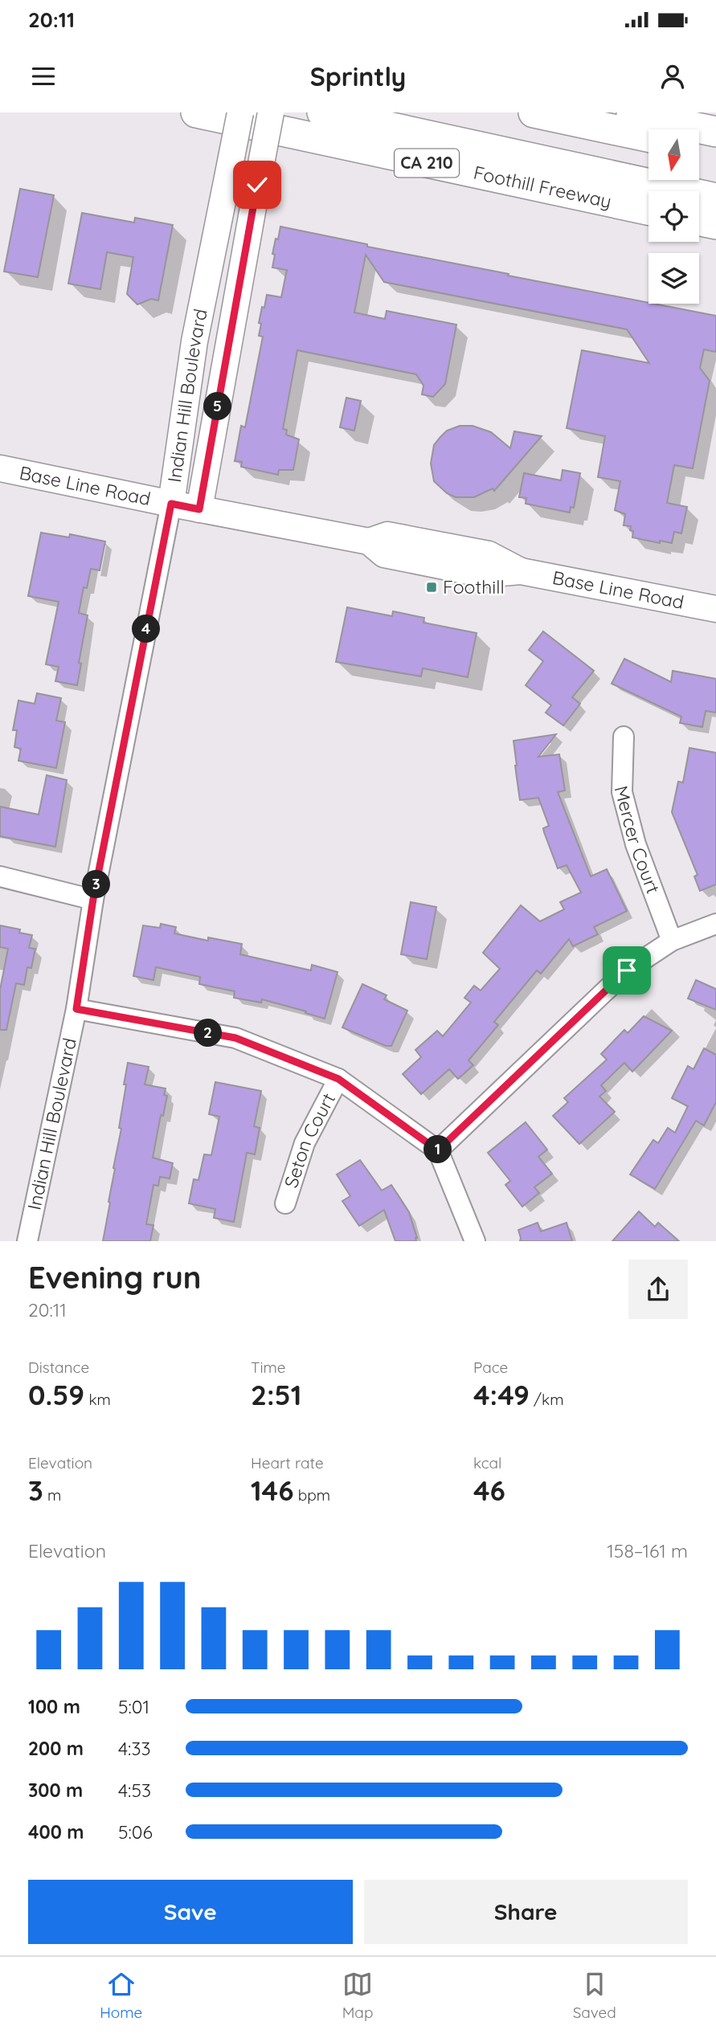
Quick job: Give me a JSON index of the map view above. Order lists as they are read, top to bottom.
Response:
{
  "streets": {
    "highway": ["CA 210", "Foothill Freeway"],
    "main road": ["Indian Hill Boulevard", "Base Line Road"],
    "street": ["Mercer Court", "Seton Court"]
  },
  "crossings": [
    ["Indian Hill Boulevard", "Base Line Road"]
  ],
  "places": {
    "transit": ["Foothill"]
  },
  "north": "bottom",
  "page": {
    "status": "20:11",
    "header": "Sprintly",
    "pins": [
      "5",
      "4",
      "3",
      "2",
      "1"
    ],
    "heading": ["Evening run", "20:11"],
    "stats": [
      ["Distance", "0.59 km"],
      ["Time", "2:51"],
      ["Pace", "4:49 /km"],
      ["Elevation", "3 m"],
      ["Heart rate", "146 bpm"],
      ["kcal", "46"]
    ],
    "chart": ["Elevation", "158–161 m"],
    "list": [
      {
        "name": "100 m",
        "note": "5:01"
      },
      {
        "name": "200 m",
        "note": "4:33"
      },
      {
        "name": "300 m",
        "note": "4:53"
      },
      {
        "name": "400 m",
        "note": "5:06"
      }
    ],
    "buttons": ["Save", "Share"],
    "tabs": ["Home", "Map", "Saved"]
  }
}
